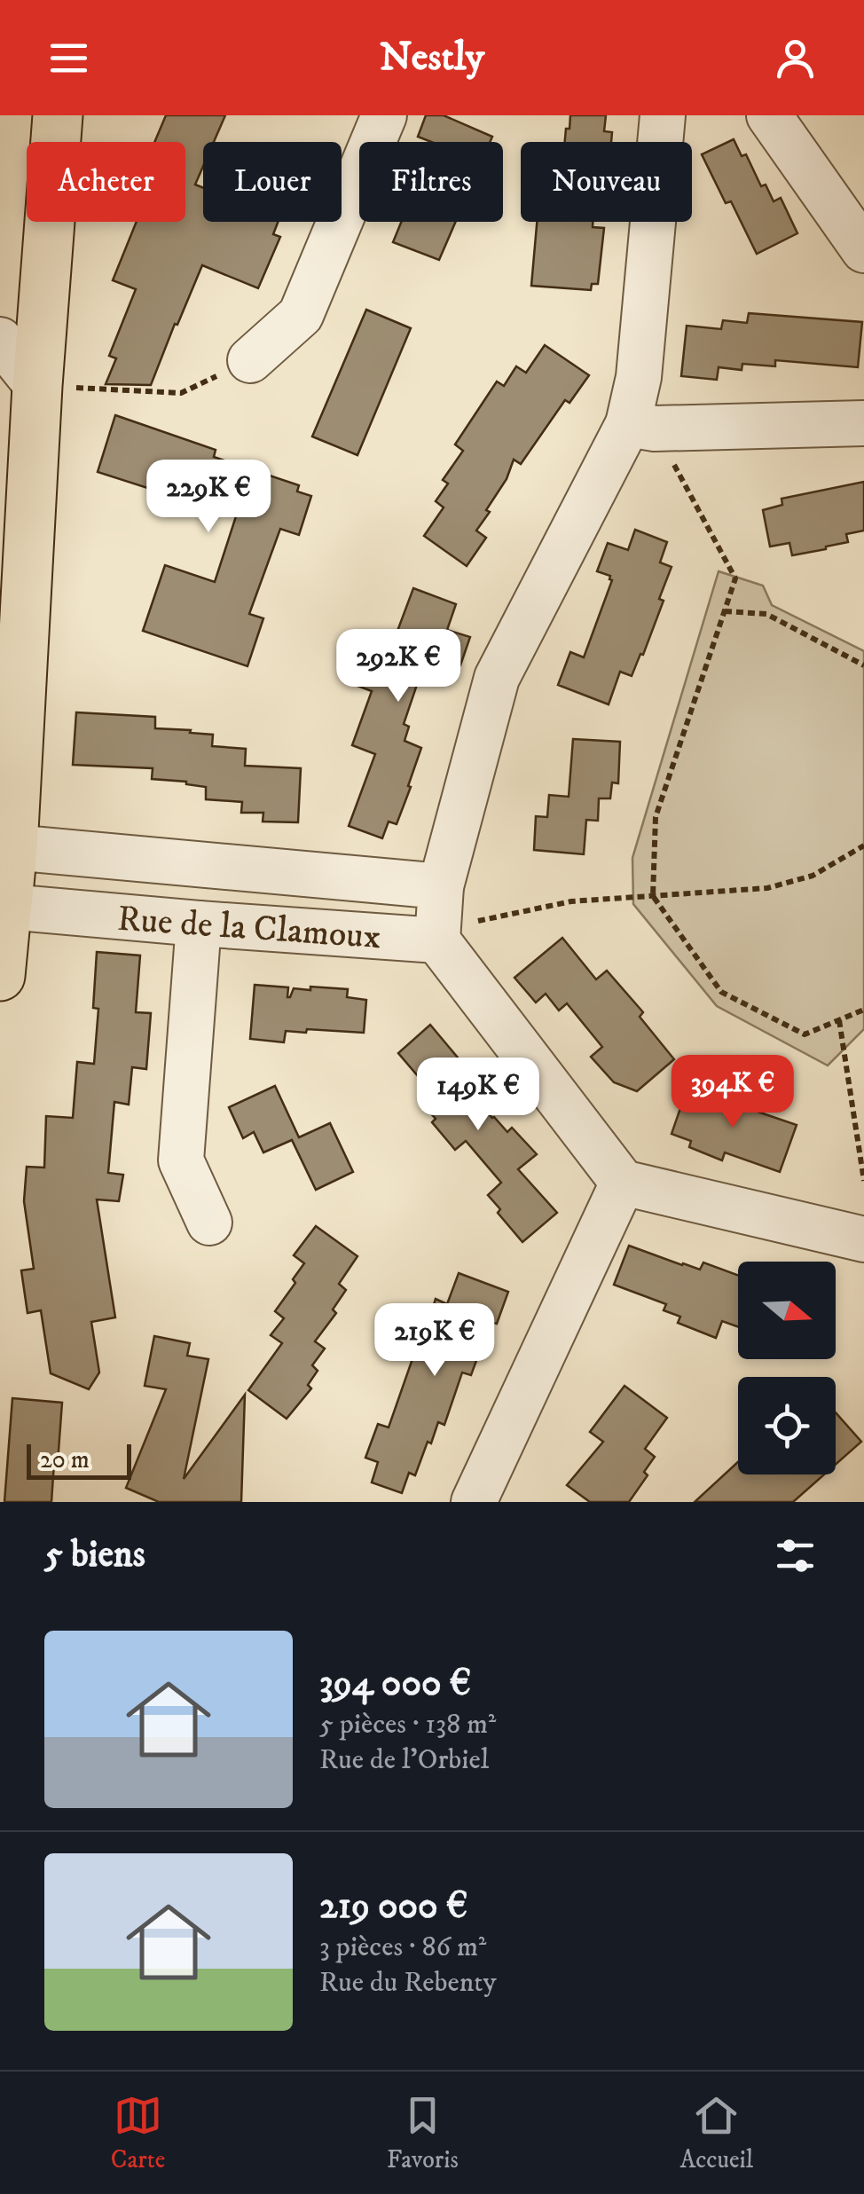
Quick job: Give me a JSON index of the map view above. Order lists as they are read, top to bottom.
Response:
{
  "streets": {
    "street": ["Rue de la Clamoux"]
  },
  "scale_bar": "20 m",
  "north": "right",
  "page": {
    "header": "Nestly",
    "chip": [
      "Acheter",
      "Louer",
      "Filtres",
      "Nouveau"
    ],
    "price": [
      "229K €",
      "292K €",
      "394K €",
      "149K €",
      "219K €"
    ],
    "scale": "20 m",
    "heading": "5 biens",
    "list": [
      {
        "name": "394 000 €",
        "note": "5 pièces · 138 m² · Rue de l'Orbiel"
      },
      {
        "name": "219 000 €",
        "note": "3 pièces · 86 m² · Rue du Rebenty"
      }
    ],
    "tabs": ["Carte", "Favoris", "Accueil"]
  }
}
